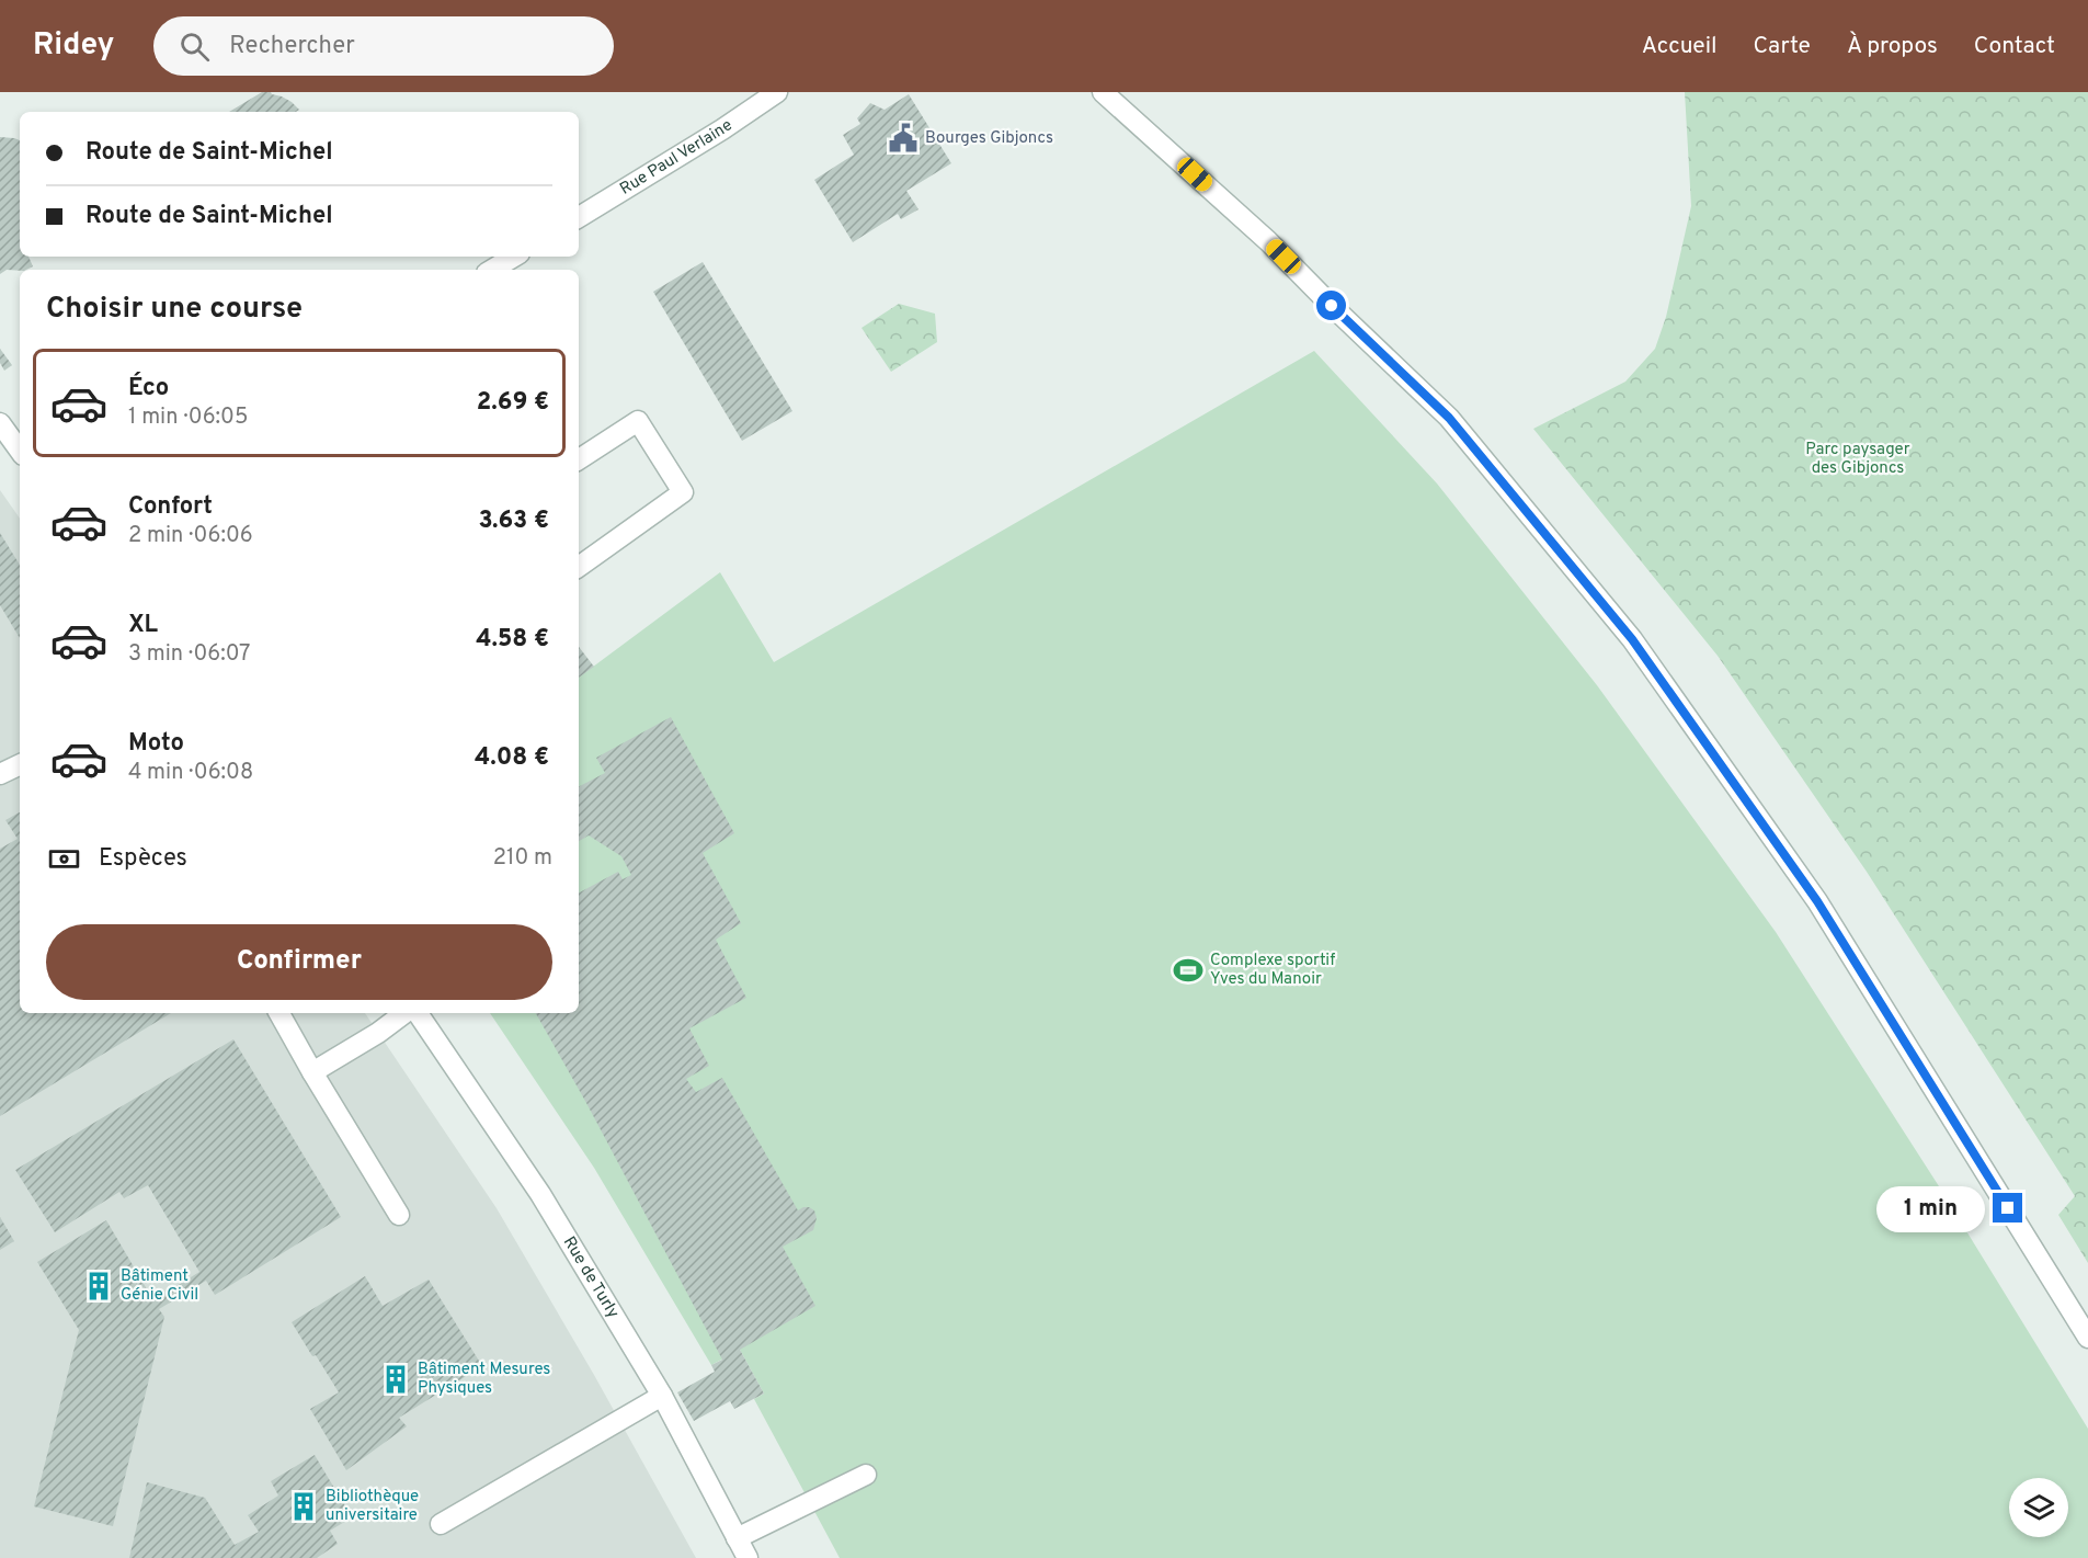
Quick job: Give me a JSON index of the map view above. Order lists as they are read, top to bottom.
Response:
{
  "streets": {
    "street": ["Rue Paul Verlaine", "Rue de Turly"]
  },
  "parks": ["Parc paysager des Gibjoncs"],
  "places": {
    "public building": ["Bourges Gibjoncs"],
    "sports": ["Complexe sportif Yves du Manoir"],
    "building": ["Bâtiment Génie Civil", "Bâtiment Mesures Physiques", "Bibliothèque universitaire"]
  },
  "page": {
    "header": "Ridey",
    "search": "Rechercher",
    "nav": [
      "Accueil",
      "Carte",
      "À propos",
      "Contact"
    ],
    "banner": ["Route de Saint-Michel", "Route de Saint-Michel"],
    "heading": "Choisir une course",
    "list": [
      {
        "name": "Éco",
        "note": "1 min · 06:05",
        "value": "2.69 €"
      },
      {
        "name": "Confort",
        "note": "2 min · 06:06",
        "value": "3.63 €"
      },
      {
        "name": "XL",
        "note": "3 min · 06:07",
        "value": "4.58 €"
      },
      {
        "name": "Moto",
        "note": "4 min · 06:08",
        "value": "4.08 €"
      }
    ],
    "pay": ["Espèces", "210 m"],
    "buttons": "Confirmer",
    "bubble": "1 min"
  }
}
